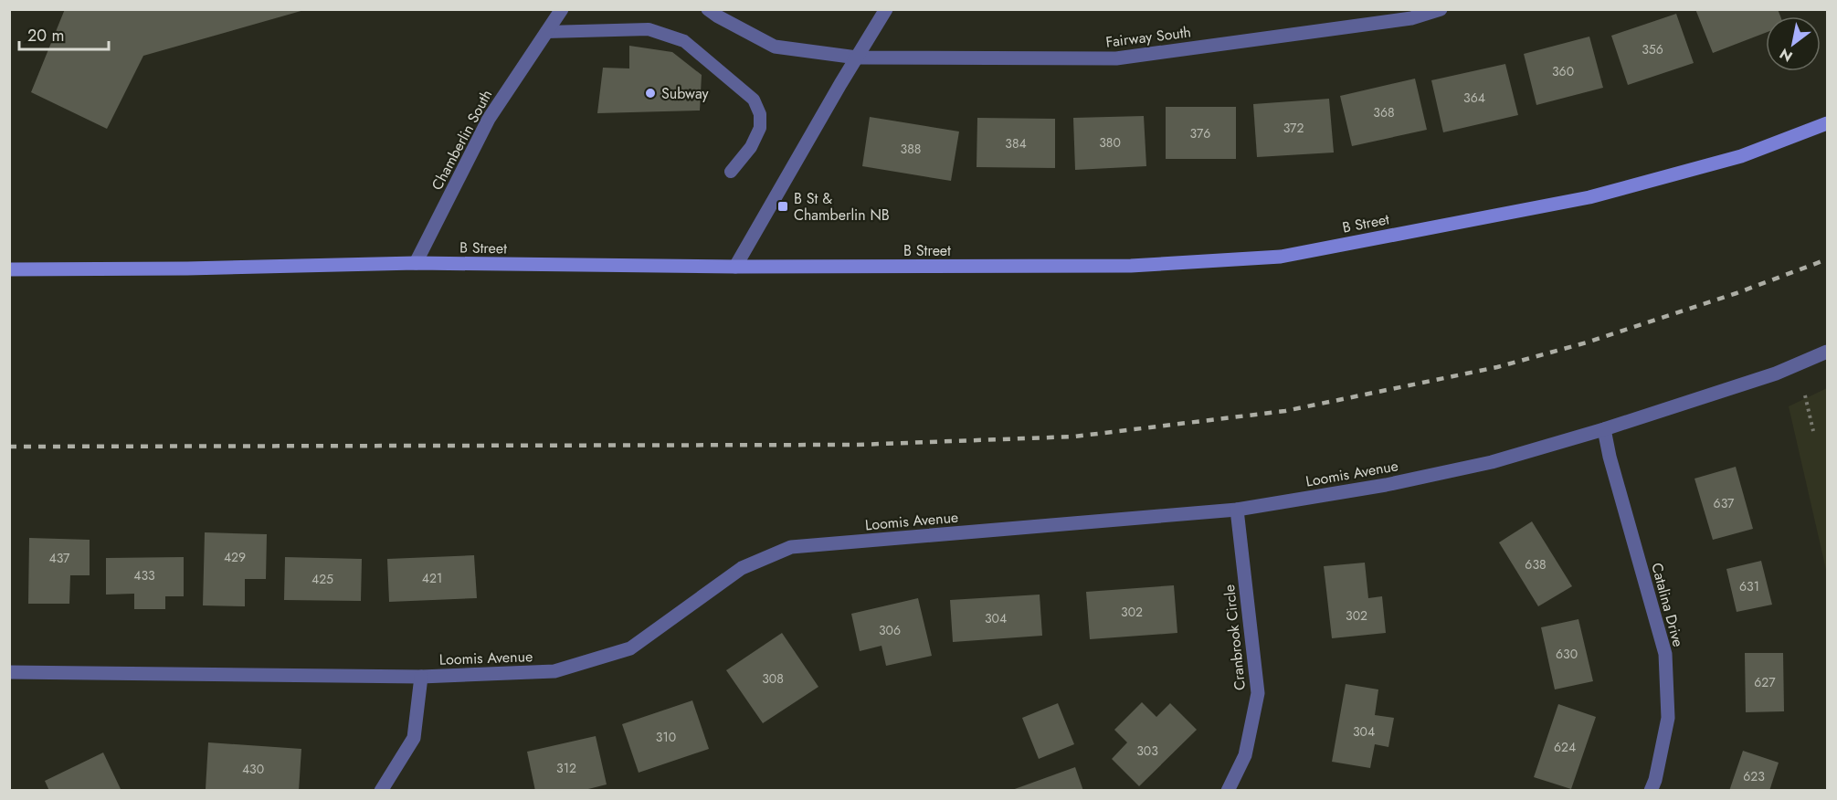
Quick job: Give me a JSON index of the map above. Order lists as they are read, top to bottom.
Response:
{
  "streets": {
    "main road": ["B Street"],
    "street": [
      "Fairway South",
      "Chamberlin South",
      "Loomis Avenue",
      "Catalina Drive",
      "Cranbrook Circle"
    ]
  },
  "crossings": [
    ["Chamberlin South", "B Street"],
    ["Loomis Avenue", "Catalina Drive"],
    ["Loomis Avenue", "Cranbrook Circle"]
  ],
  "places": {
    "other": ["Subway"],
    "transit": ["B St & Chamberlin NB"]
  },
  "house_numbers": [
    "356",
    "360",
    "364",
    "368",
    "372",
    "376",
    "380",
    "384",
    "388",
    "637",
    "429",
    "437",
    "638",
    "433",
    "421",
    "425",
    "631",
    "302",
    "302",
    "304",
    "306",
    "630",
    "308",
    "627",
    "304",
    "310",
    "624",
    "303",
    "312",
    "430",
    "623"
  ],
  "scale_bar": "20 m",
  "north": "bottom left"
}
